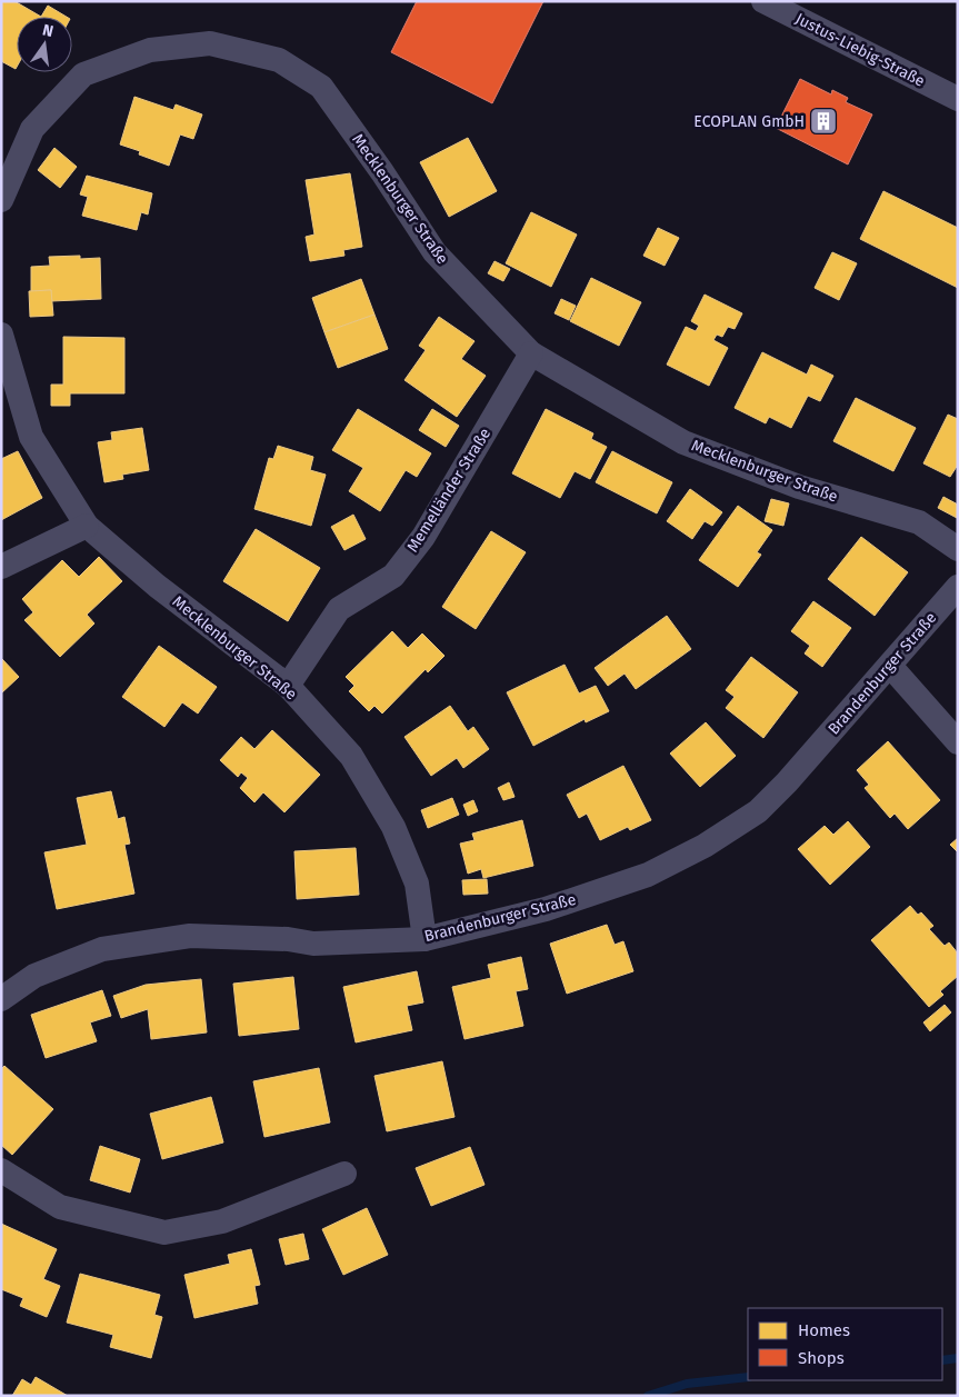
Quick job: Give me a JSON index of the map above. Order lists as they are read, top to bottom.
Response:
{
  "streets": {
    "street": [
      "Justus-Liebig-Straße",
      "Mecklenburger Straße",
      "Memelländer Straße",
      "Brandenburger Straße"
    ]
  },
  "crossings": [
    ["Mecklenburger Straße", "Memelländer Straße"],
    ["Mecklenburger Straße", "Brandenburger Straße"]
  ],
  "places": {
    "building": ["ECOPLAN GmbH"]
  },
  "legend": ["Homes", "Shops"],
  "north": "top"
}
